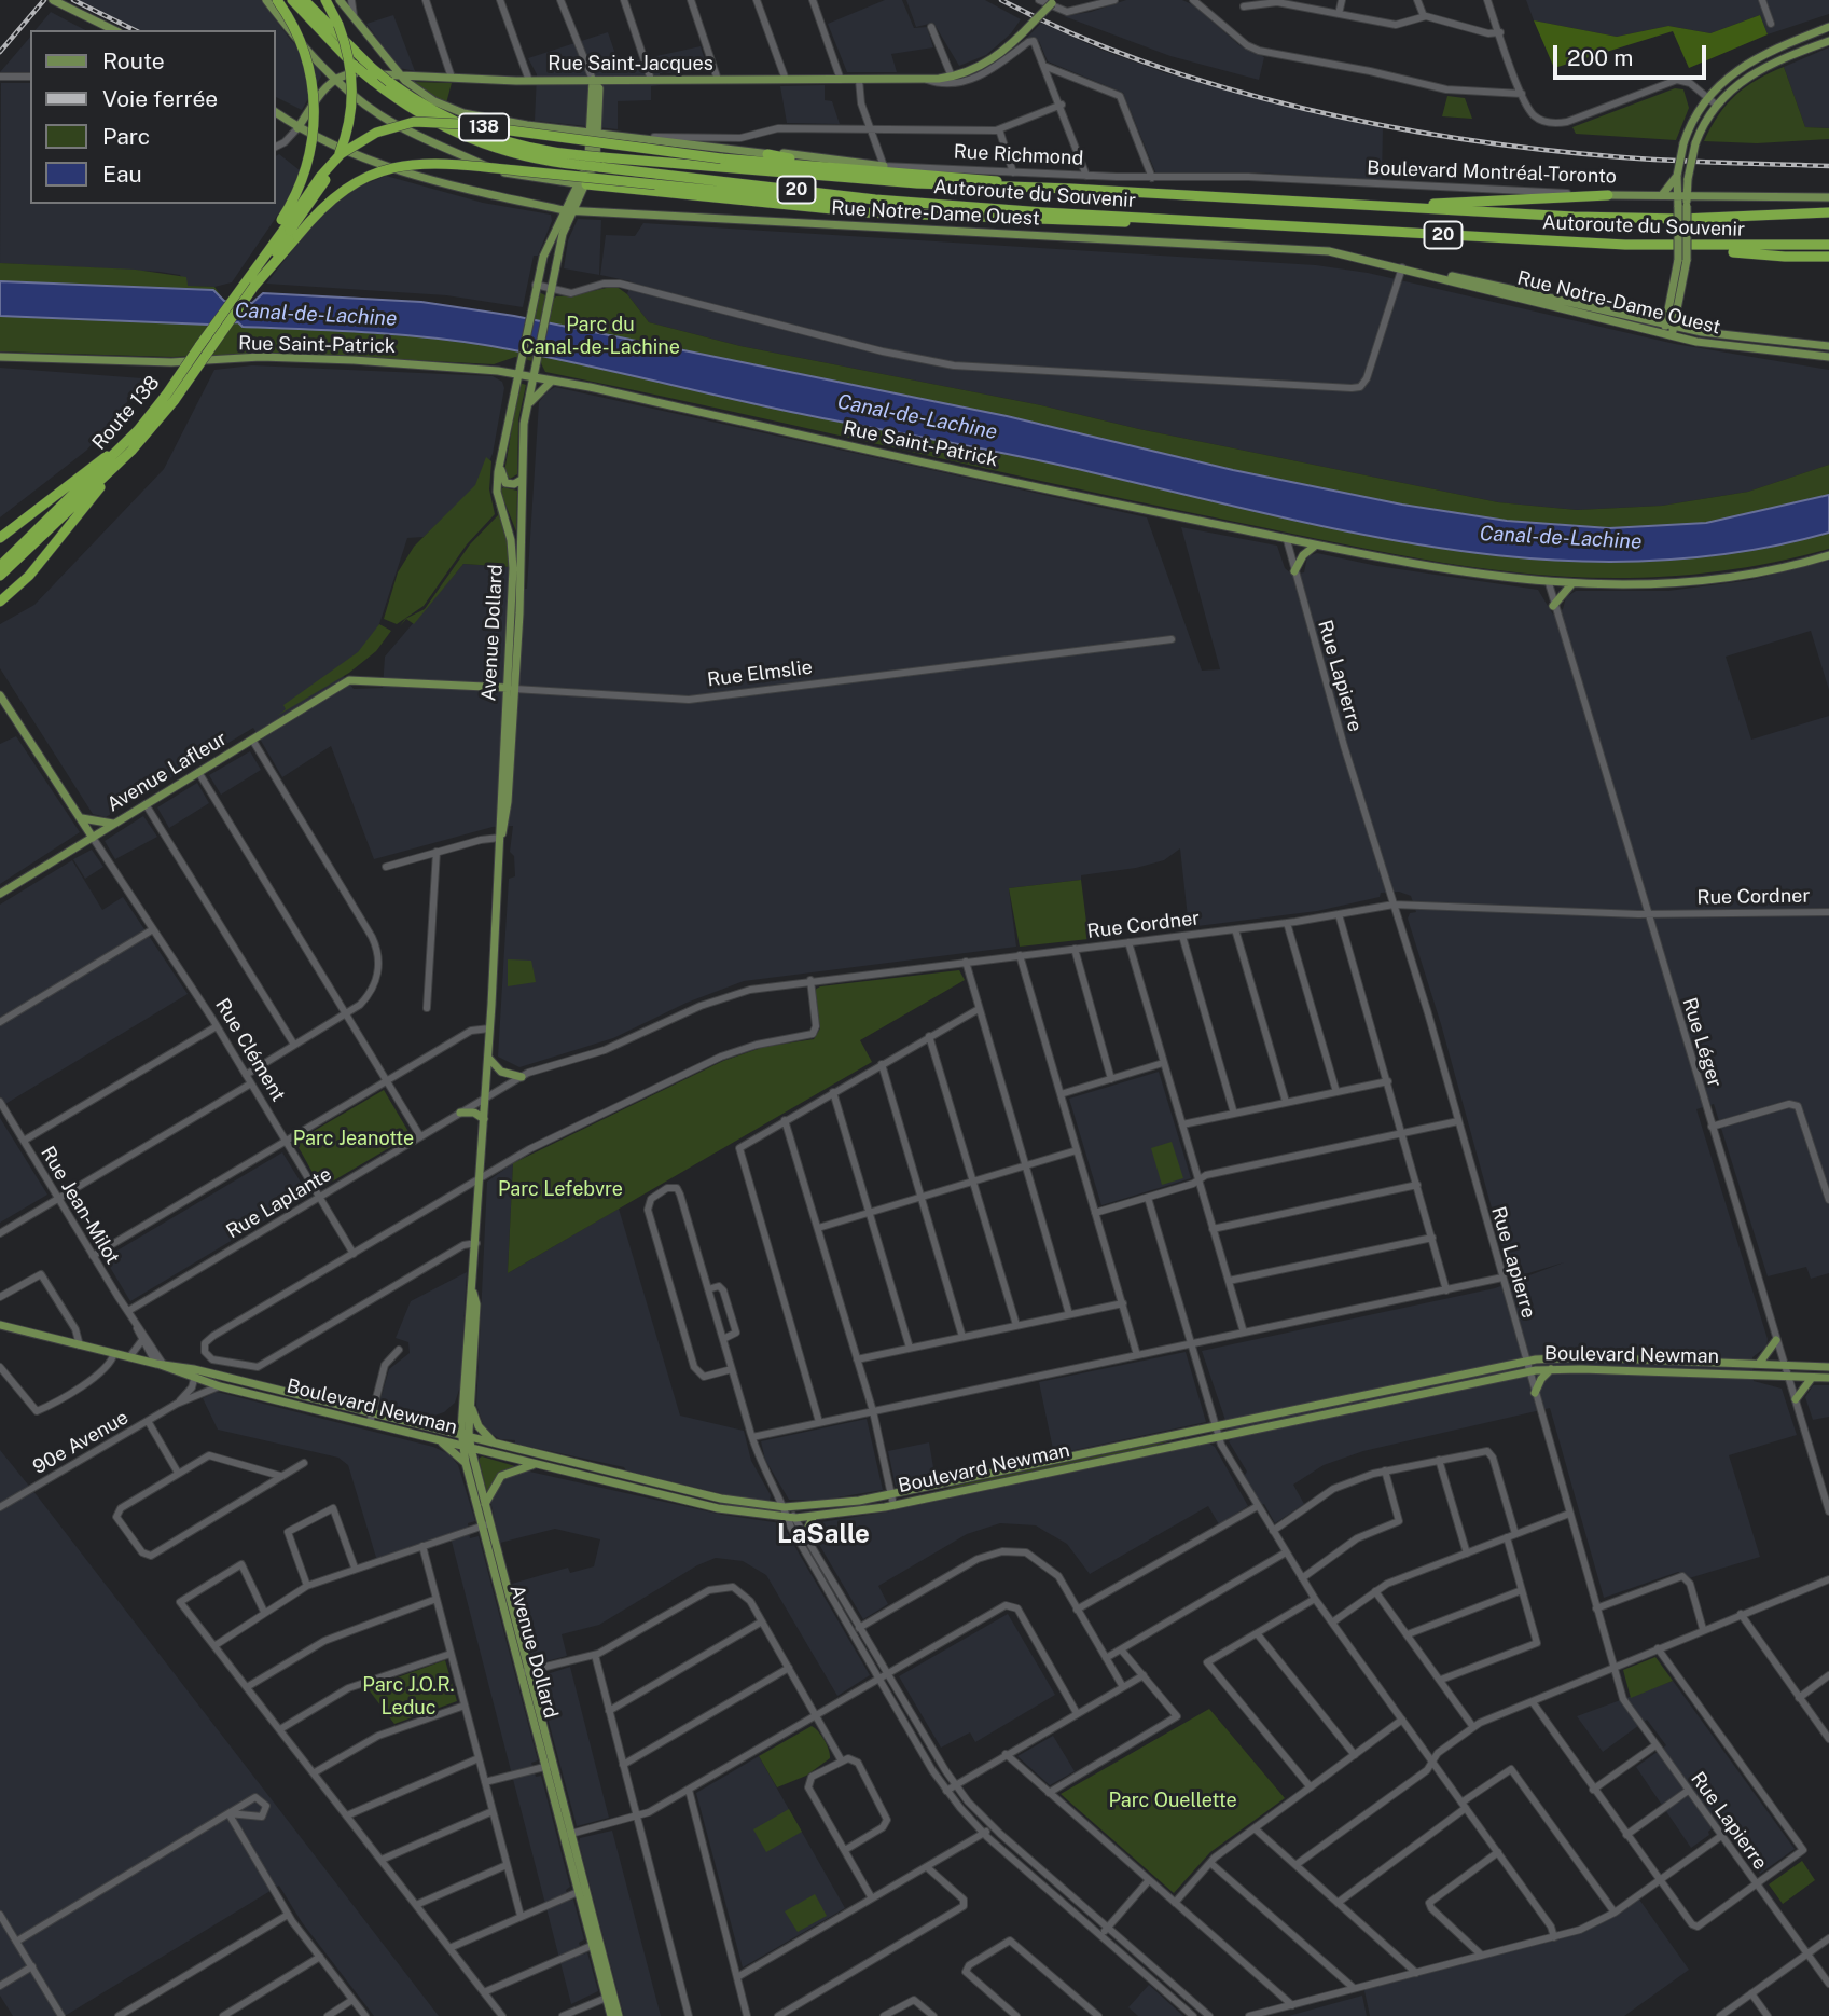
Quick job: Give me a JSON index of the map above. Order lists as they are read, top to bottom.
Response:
{
  "streets": {
    "highway": [
      "138",
      "20",
      "Autoroute du Souvenir",
      "Route 138"
    ],
    "main road": [
      "Rue Saint-Jacques",
      "Boulevard Montréal-Toronto",
      "Rue Notre-Dame Ouest",
      "Rue Saint-Patrick",
      "Avenue Dollard",
      "Rue Elmslie",
      "Avenue Lafleur",
      "Rue Clément",
      "Boulevard Newman"
    ],
    "street": [
      "Rue Richmond",
      "Rue Lapierre",
      "Rue Cordner",
      "Rue Léger",
      "Rue Laplante",
      "Rue Jean-Milot",
      "90e Avenue"
    ]
  },
  "crossings": [
    ["138", "Autoroute du Souvenir"],
    ["138", "Route 138"],
    ["Rue Richmond", "Boulevard Montréal-Toronto"],
    ["Rue Notre-Dame Ouest", "Avenue Dollard"],
    ["Rue Saint-Patrick", "Avenue Dollard"],
    ["Rue Saint-Patrick", "Rue Lapierre"],
    ["Rue Saint-Patrick", "Rue Léger"],
    ["Avenue Dollard", "Rue Elmslie"],
    ["Avenue Dollard", "Rue Cordner"],
    ["Avenue Dollard", "Rue Laplante"],
    ["Avenue Dollard", "Boulevard Newman"],
    ["Rue Elmslie", "Avenue Lafleur"],
    ["Rue Lapierre", "Rue Cordner"],
    ["Rue Lapierre", "Boulevard Newman"],
    ["Avenue Lafleur", "Rue Clément"],
    ["Rue Cordner", "Rue Léger"],
    ["Rue Cordner", "Rue Laplante"],
    ["Rue Léger", "Boulevard Newman"],
    ["Rue Clément", "Rue Laplante"],
    ["Rue Laplante", "Rue Jean-Milot"],
    ["Rue Jean-Milot", "Boulevard Newman"],
    ["Boulevard Newman", "90e Avenue"]
  ],
  "districts": ["LaSalle"],
  "water": ["Canal-de-Lachine"],
  "parks": [
    "Parc du Canal-de-Lachine",
    "Parc Jeanotte",
    "Parc Lefebvre",
    "Parc J.O.R. Leduc",
    "Parc Ouellette"
  ],
  "legend": [
    "Route",
    "Voie ferrée",
    "Parc",
    "Eau"
  ],
  "scale_bar": "200 m"
}
